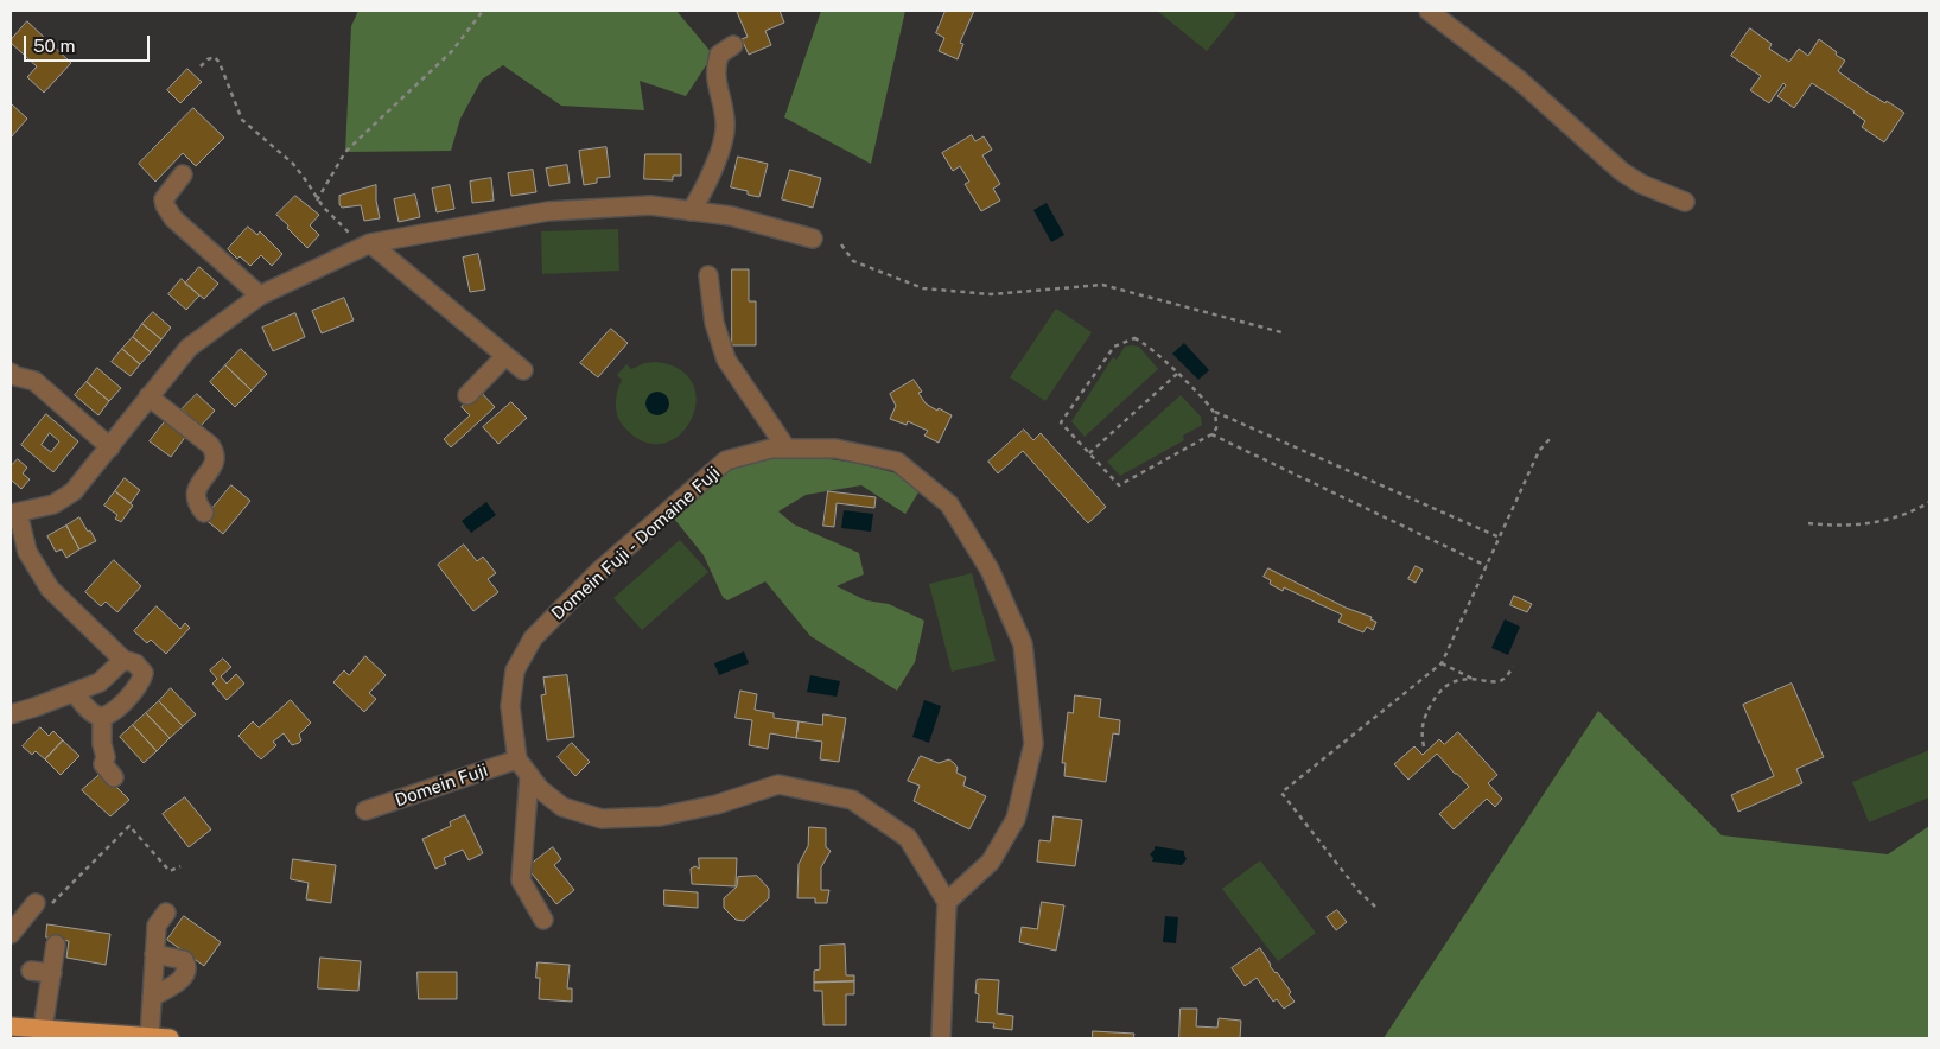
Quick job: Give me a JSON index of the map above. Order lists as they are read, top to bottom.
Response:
{
  "streets": {
    "street": ["Domein Fuji - Domaine Fuji", "Domein Fuji"]
  },
  "crossings": [
    ["Domein Fuji - Domaine Fuji", "Domein Fuji"]
  ],
  "scale_bar": "50 m"
}
